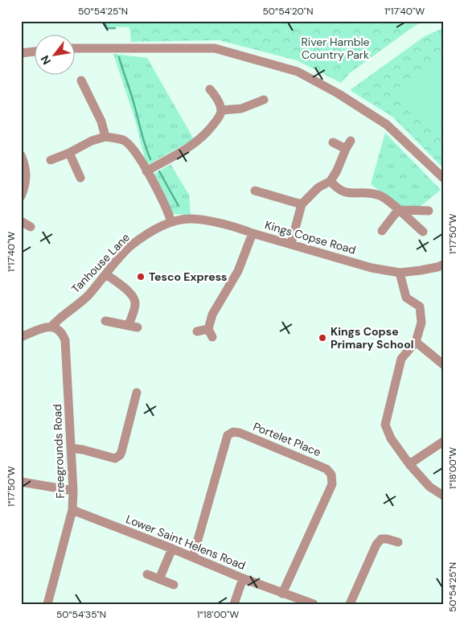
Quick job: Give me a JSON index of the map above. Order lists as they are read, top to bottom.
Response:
{
  "streets": {
    "street": [
      "Kings Copse Road",
      "Tanhouse Lane",
      "Portelet Place",
      "Freegrounds Road",
      "Lower Saint Helens Road"
    ]
  },
  "crossings": [
    ["Kings Copse Road", "Tanhouse Lane"],
    ["Tanhouse Lane", "Freegrounds Road"],
    ["Portelet Place", "Lower Saint Helens Road"],
    ["Freegrounds Road", "Lower Saint Helens Road"]
  ],
  "parks": ["River Hamble Country Park"],
  "places": ["Tesco Express", "Kings Copse Primary School"],
  "north": "bottom left",
  "coordinates": [
    "50°54'25\"N",
    "50°54'20\"N",
    "1°17'40\"W",
    "1°17'50\"W",
    "1°18'00\"W",
    "50°54'35\"N"
  ]
}
